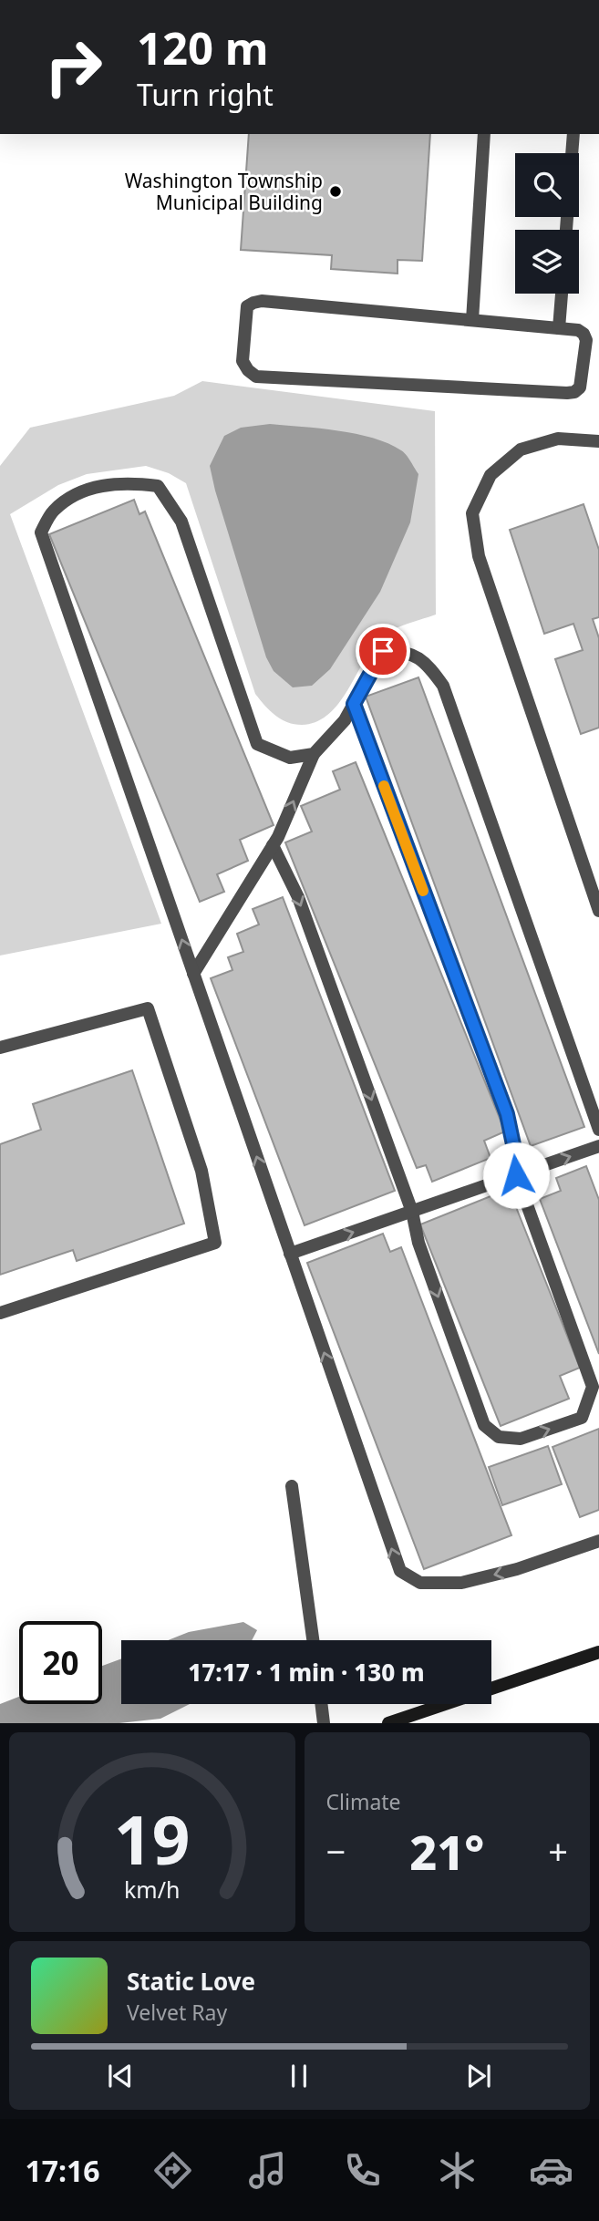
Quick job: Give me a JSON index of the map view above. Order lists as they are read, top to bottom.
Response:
{
  "places": ["Washington Township Municipal Building"],
  "page": {
    "turn": ["120 m", "Turn right"],
    "limit": "20",
    "trip": "17:17 · 1 min · 130 m",
    "tile": "Climate",
    "heat": ["−", "21°", "+"],
    "song": ["Static Love", "Velvet Ray"],
    "tabs": "17:16",
    "gauge": ["19", "km/h"]
  }
}
